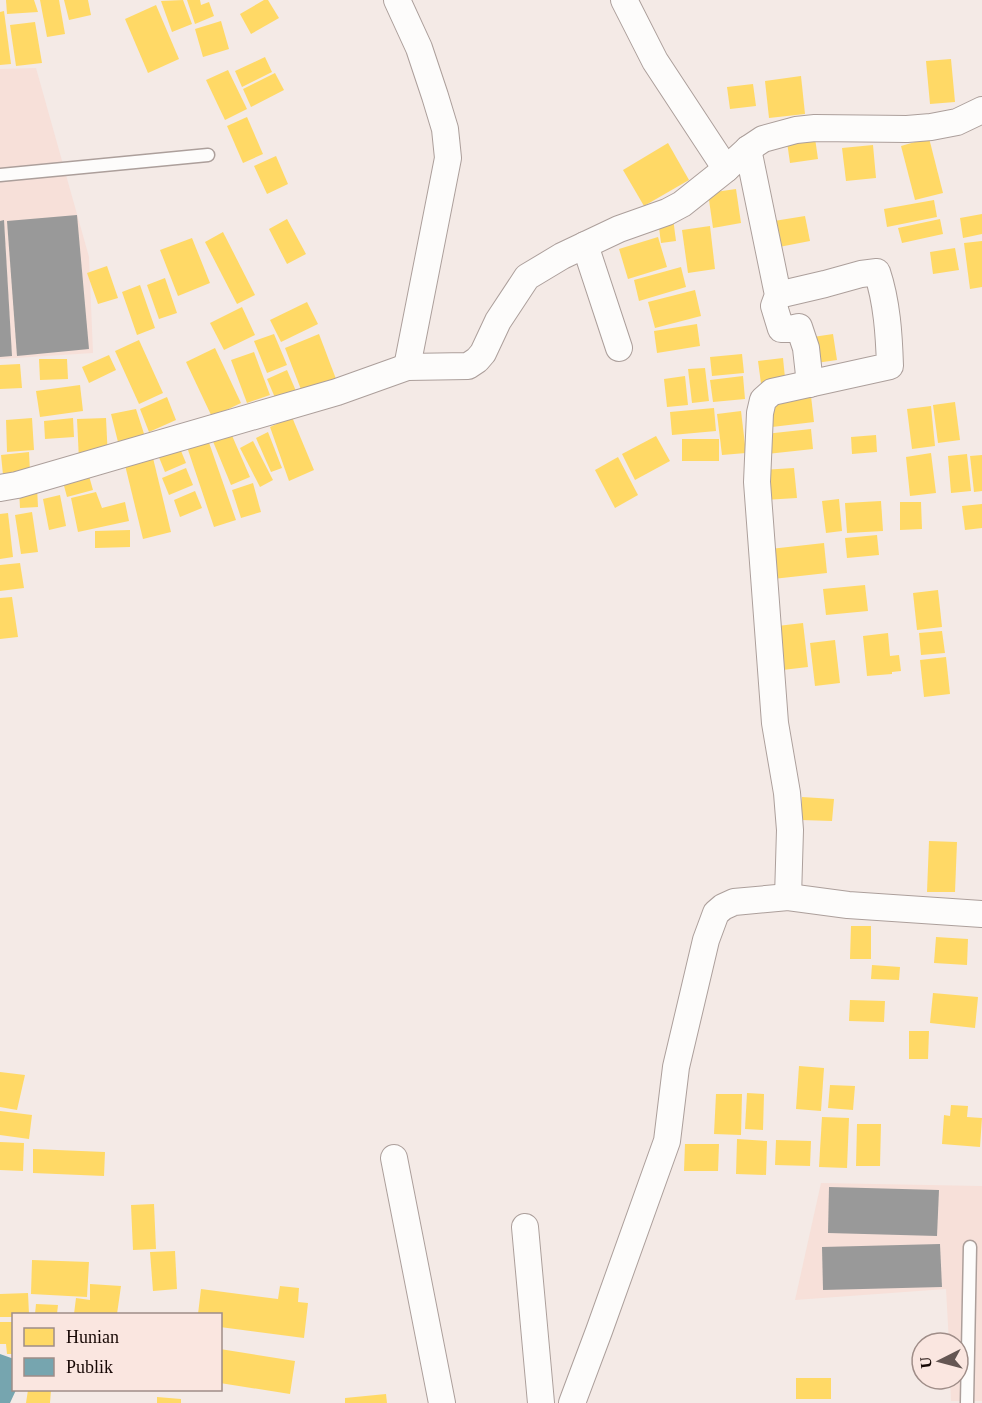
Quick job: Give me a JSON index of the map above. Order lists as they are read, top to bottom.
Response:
{
  "legend": ["Hunian", "Publik"],
  "north": "left"
}
